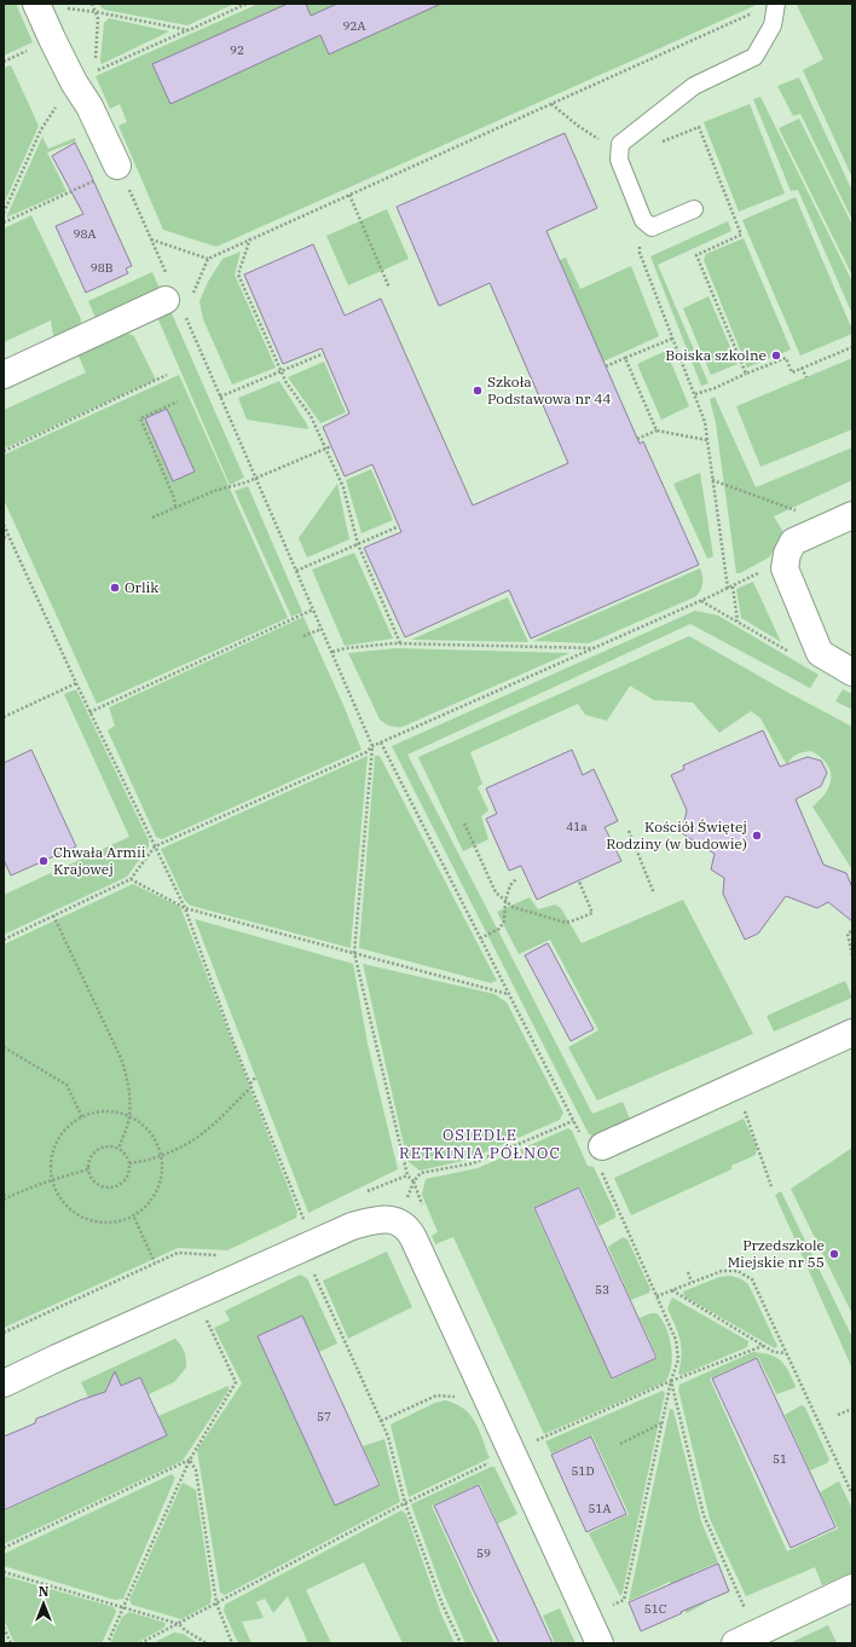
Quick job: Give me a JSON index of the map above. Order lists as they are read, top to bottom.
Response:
{
  "districts": ["OSIEDLE RETKINIA PÓŁNOC"],
  "places": [
    "Boiska szkolne",
    "Szkoła Podstawowa nr 44",
    "Orlik",
    "Kościół Świętej Rodziny (w budowie)",
    "Chwała Armii Krajowej",
    "Przedszkole Miejskie nr 55"
  ],
  "house_numbers": [
    "92A",
    "92",
    "98A",
    "98B",
    "41a",
    "53",
    "57",
    "51",
    "51D",
    "51A",
    "59",
    "51C"
  ],
  "north": "top"
}
